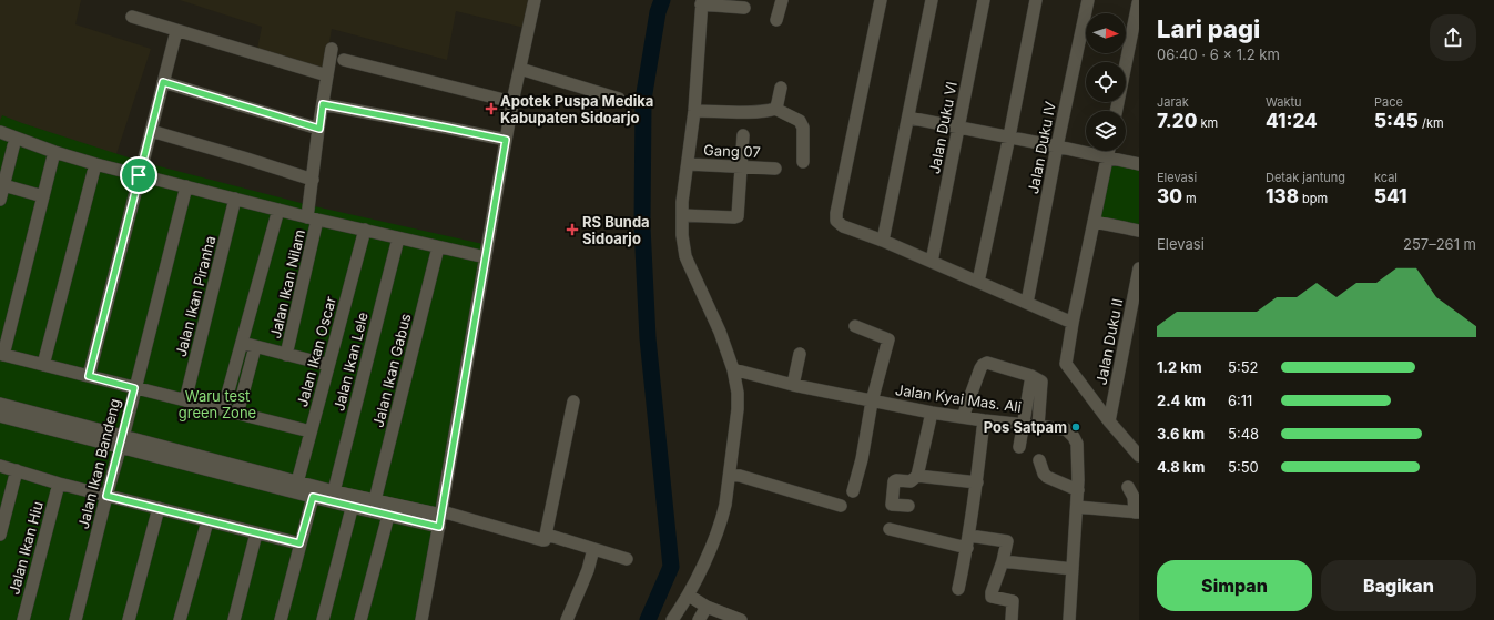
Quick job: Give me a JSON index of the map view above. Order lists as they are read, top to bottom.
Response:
{
  "streets": {
    "street": [
      "Jalan Duku VI",
      "Jalan Duku IV",
      "Gang 07",
      "Jalan Ikan Nilam",
      "Jalan Ikan Piranha",
      "Jalan Duku II",
      "Jalan Ikan Oscar",
      "Jalan Ikan Lele",
      "Jalan Ikan Gabus",
      "Jalan Kyai Mas. Ali",
      "Jalan Ikan Bandeng",
      "Jalan Ikan Hiu"
    ]
  },
  "parks": ["Waru test green Zone"],
  "places": {
    "health": ["Apotek Puspa Medika Kabupaten Sidoarjo", "RS Bunda Sidoarjo"],
    "other": ["Pos Satpam"]
  },
  "north": "right",
  "page": {
    "heading": ["Lari pagi", "06:40 · 6 × 1.2 km"],
    "stats": [
      ["Jarak", "7.20 km"],
      ["Waktu", "41:24"],
      ["Pace", "5:45 /km"],
      ["Elevasi", "30 m"],
      ["Detak jantung", "138 bpm"],
      ["kcal", "541"]
    ],
    "chart": ["Elevasi", "257–261 m"],
    "list": [
      {
        "name": "1.2 km",
        "note": "5:52"
      },
      {
        "name": "2.4 km",
        "note": "6:11"
      },
      {
        "name": "3.6 km",
        "note": "5:48"
      },
      {
        "name": "4.8 km",
        "note": "5:50"
      }
    ],
    "buttons": ["Simpan", "Bagikan"]
  }
}
